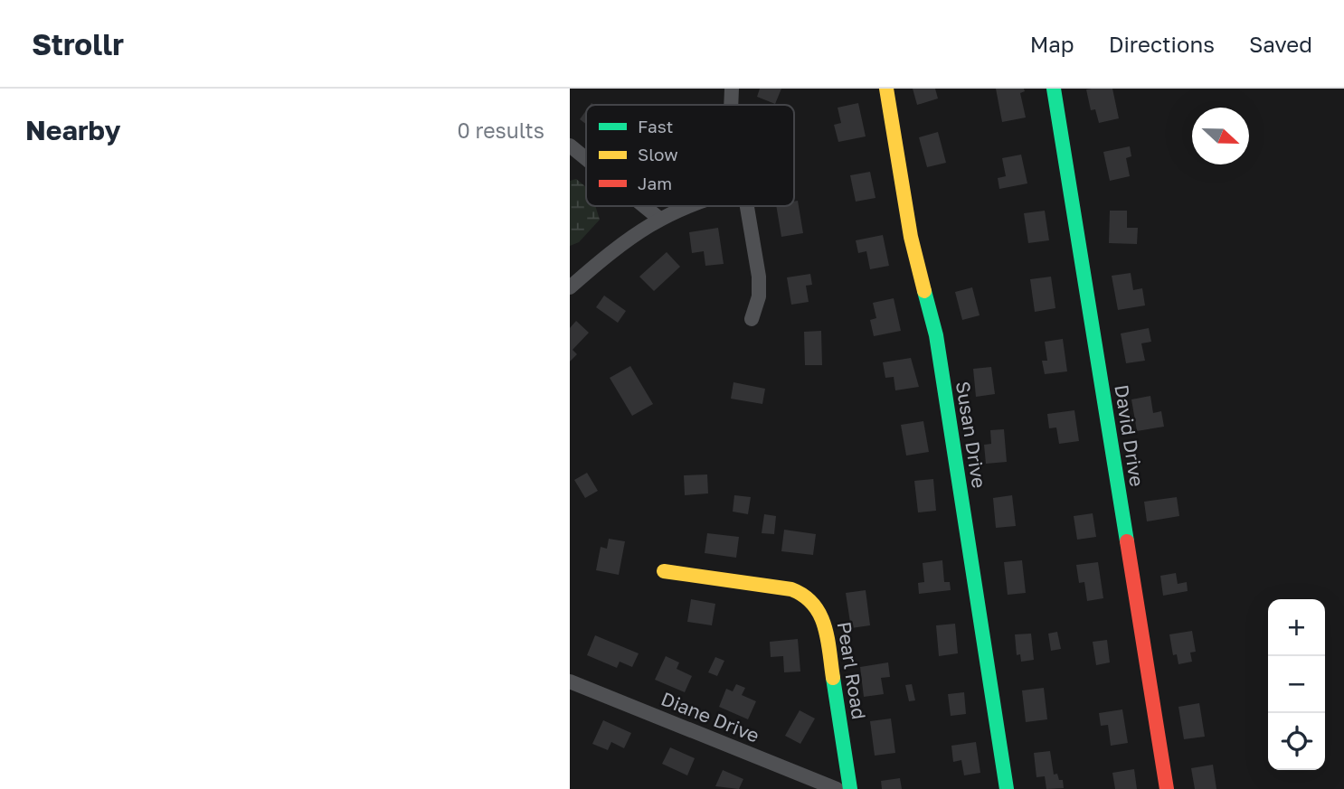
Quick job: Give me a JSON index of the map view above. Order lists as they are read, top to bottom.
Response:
{
  "streets": {
    "street": [
      "Susan Drive",
      "David Drive",
      "Pearl Road",
      "Diane Drive"
    ]
  },
  "legend": ["Fast", "Slow", "Jam"],
  "north": "right",
  "page": {
    "header": "Strollr",
    "nav": ["Map", "Directions", "Saved"],
    "heading": ["Nearby", "0 results"],
    "map_buttons": ["+", "−"]
  }
}
